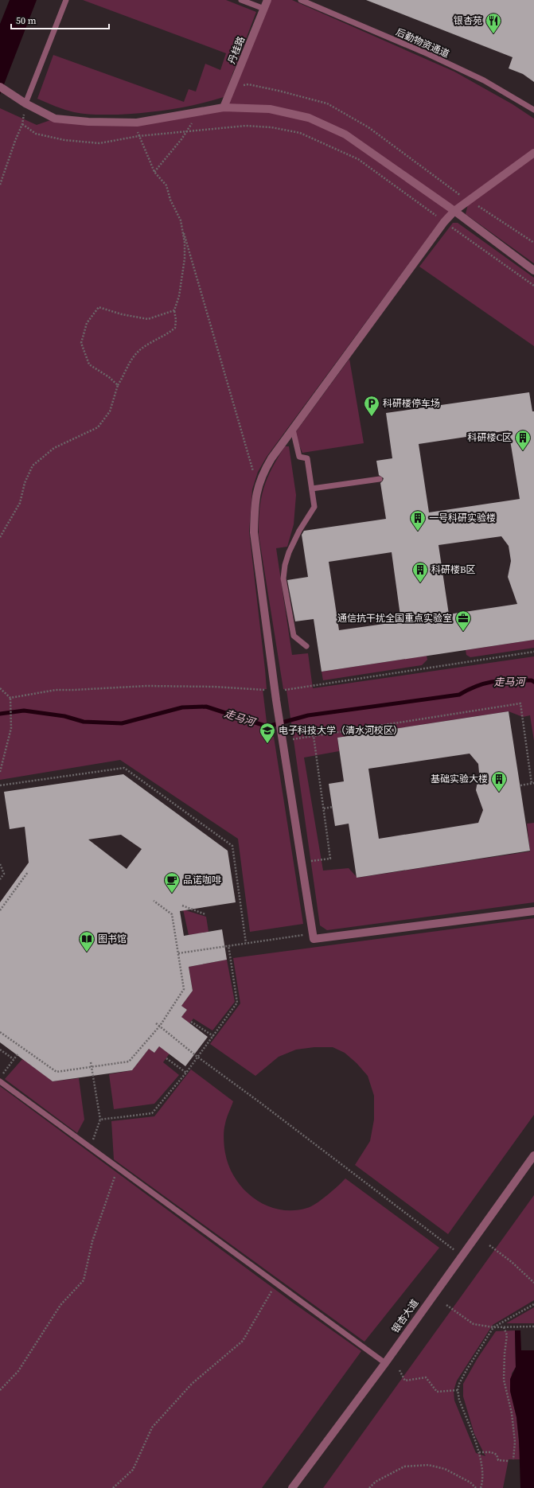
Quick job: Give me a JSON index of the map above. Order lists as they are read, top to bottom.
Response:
{
  "streets": {
    "street": ["丹桂路", "银杏大道"],
    "lane": ["后勤物资通道"]
  },
  "water": ["走马河"],
  "places": {
    "restaurant": ["银杏苑"],
    "parking": ["科研楼停车场"],
    "building": [
      "科研楼C区",
      "一号科研实验楼",
      "科研楼B区",
      "基础实验大楼"
    ],
    "office": ["通信抗干扰全国重点实验室"],
    "school or university": ["电子科技大学（清水河校区）"],
    "cafe": ["品诺咖啡"],
    "library": ["图书馆"]
  },
  "scale_bar": "50 m"
}
